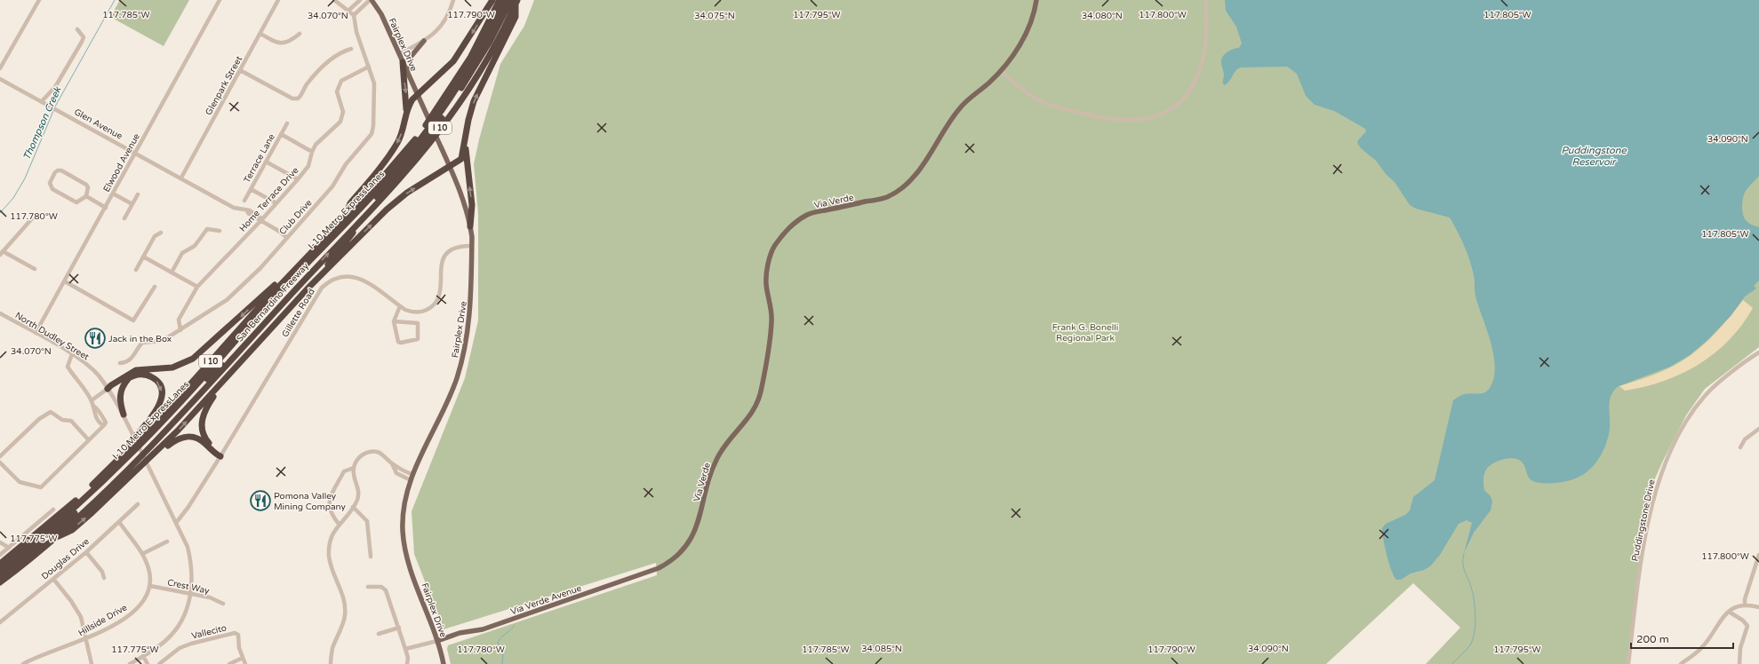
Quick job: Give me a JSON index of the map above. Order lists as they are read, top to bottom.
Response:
{
  "streets": {
    "highway": ["I 10", "I-10 Metro ExpressLanes", "San Bernardino Freeway"],
    "main road": ["Fairplex Drive", "Via Verde", "Via Verde Avenue"],
    "street": [
      "Glenpark Street",
      "Glen Avenue",
      "Terrace Lane",
      "Elwood Avenue",
      "Home Terrace Drive",
      "Club Drive",
      "Gillette Road",
      "North Dudley Street",
      "Puddingstone Drive",
      "Douglas Drive",
      "Crest Way",
      "Hillside Drive",
      "Vallecito"
    ]
  },
  "crossings": [
    ["Fairplex Drive", "Gillette Road"],
    ["Fairplex Drive", "Via Verde Avenue"],
    ["Glenpark Street", "Glen Avenue"],
    ["Glen Avenue", "Elwood Avenue"],
    ["Glen Avenue", "Home Terrace Drive"],
    ["Glen Avenue", "Club Drive"],
    ["Elwood Avenue", "North Dudley Street"],
    ["Home Terrace Drive", "Club Drive"],
    ["Via Verde", "Via Verde Avenue"],
    ["I-10 Metro ExpressLanes", "San Bernardino Freeway"],
    ["Gillette Road", "North Dudley Street"],
    ["North Dudley Street", "Crest Way"],
    ["Crest Way", "Hillside Drive"]
  ],
  "water": ["Thompson Creek", "Puddingstone Reservoir"],
  "parks": ["Frank G. Bonelli Regional Park"],
  "places": {
    "restaurant": ["Jack in the Box", "Pomona Valley Mining Company"]
  },
  "scale_bar": "200 m",
  "coordinates": [
    "117.800°W",
    "117.785°W",
    "117.790°W",
    "117.795°W",
    "117.805°W",
    "34.070°N",
    "34.075°N",
    "34.080°N",
    "34.090°N",
    "117.780°W",
    "117.775°W",
    "34.085°N"
  ]
}
